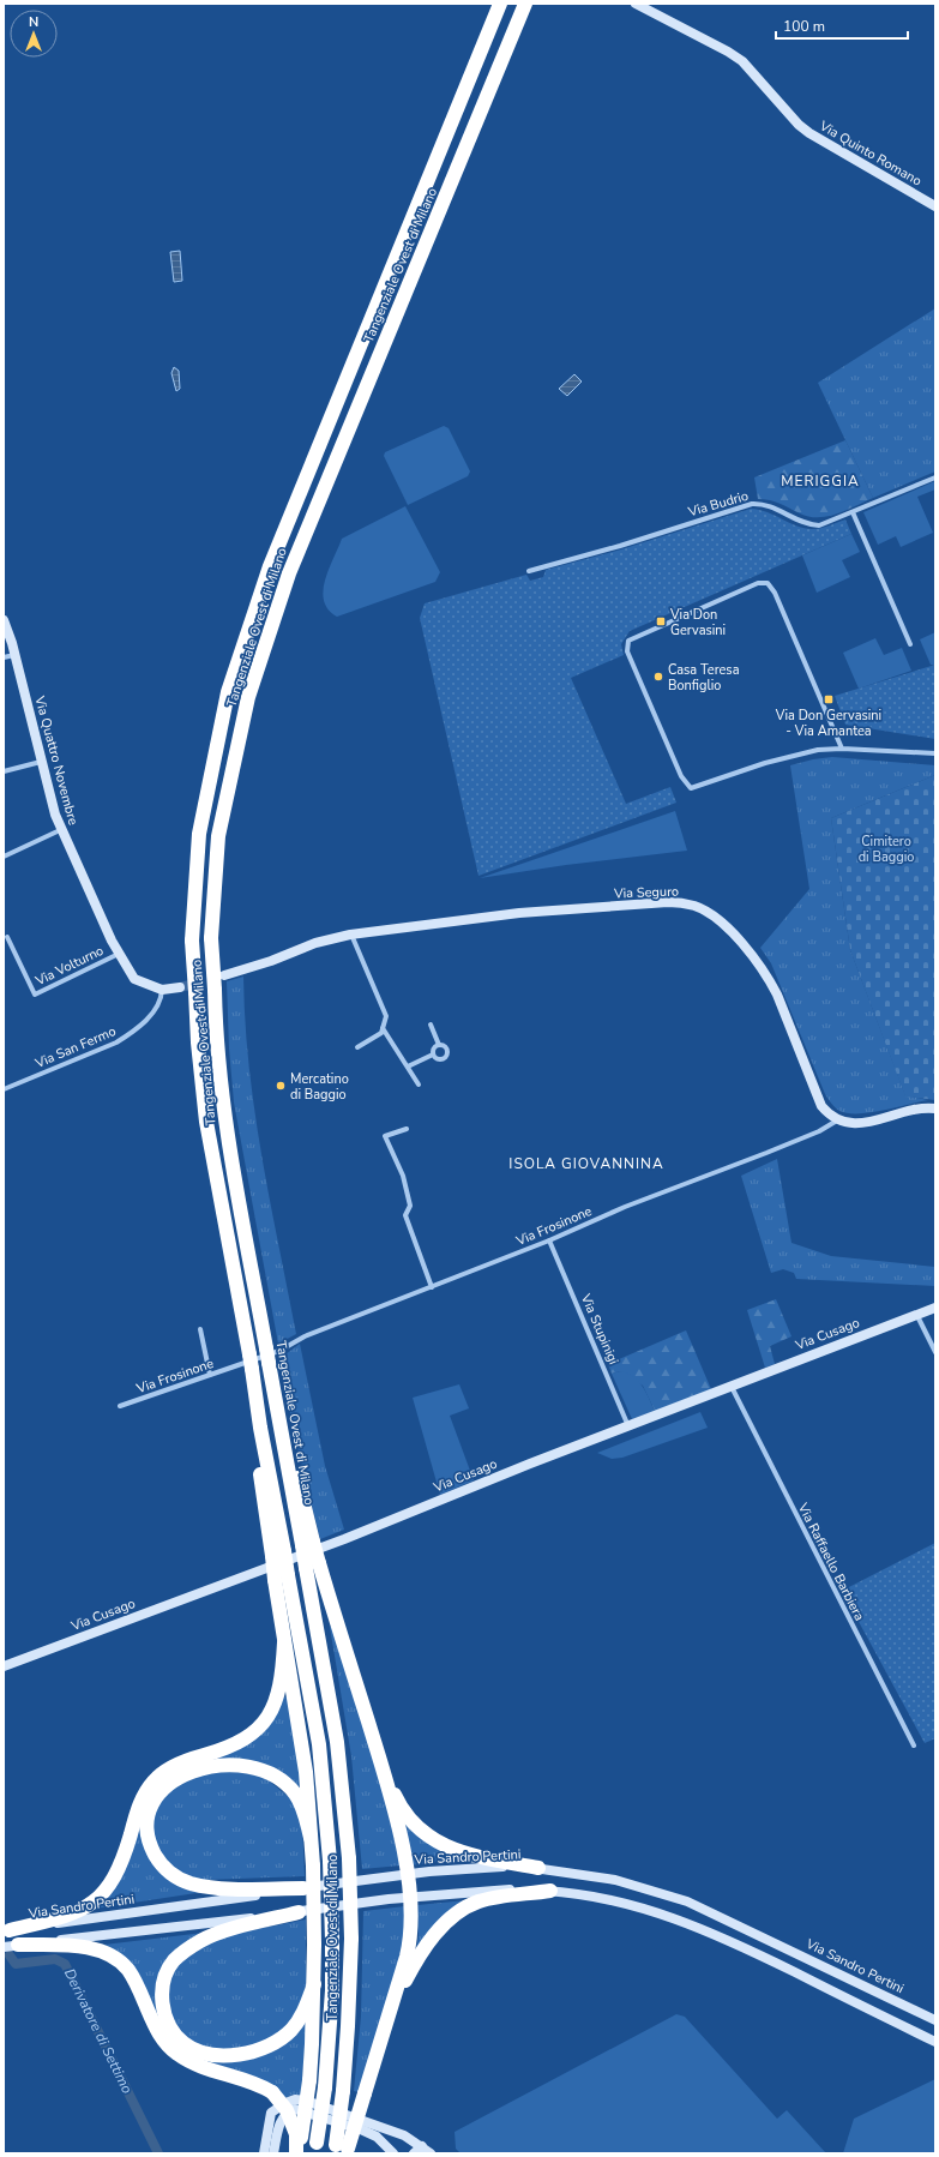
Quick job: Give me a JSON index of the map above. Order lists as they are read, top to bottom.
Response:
{
  "streets": {
    "highway": ["Tangenziale Ovest di Milano"],
    "street": [
      "Via Quinto Romano",
      "Via Budrio",
      "Via Quattro Novembre",
      "Via Seguro",
      "Via Volturno",
      "Via San Fermo",
      "Via Frosinone",
      "Via Stupinigi",
      "Via Cusago",
      "Via Raffaello Barbiera",
      "Via Sandro Pertini"
    ]
  },
  "crossings": [
    ["Tangenziale Ovest di Milano", "Via Frosinone"],
    ["Via Quattro Novembre", "Via Volturno"],
    ["Via Quattro Novembre", "Via San Fermo"],
    ["Via Seguro", "Via Frosinone"],
    ["Via Frosinone", "Via Stupinigi"],
    ["Via Stupinigi", "Via Cusago"],
    ["Via Cusago", "Via Raffaello Barbiera"]
  ],
  "districts": ["MERIGGIA", "ISOLA GIOVANNINA"],
  "water": ["Derivatore di Settimo"],
  "parks": ["Cimitero di Baggio"],
  "places": {
    "transit": ["Via Don Gervasini", "Via Don Gervasini - Via Amantea"],
    "other": ["Casa Teresa Bonfiglio", "Mercatino di Baggio"]
  },
  "scale_bar": "100 m",
  "north": "top"
}
